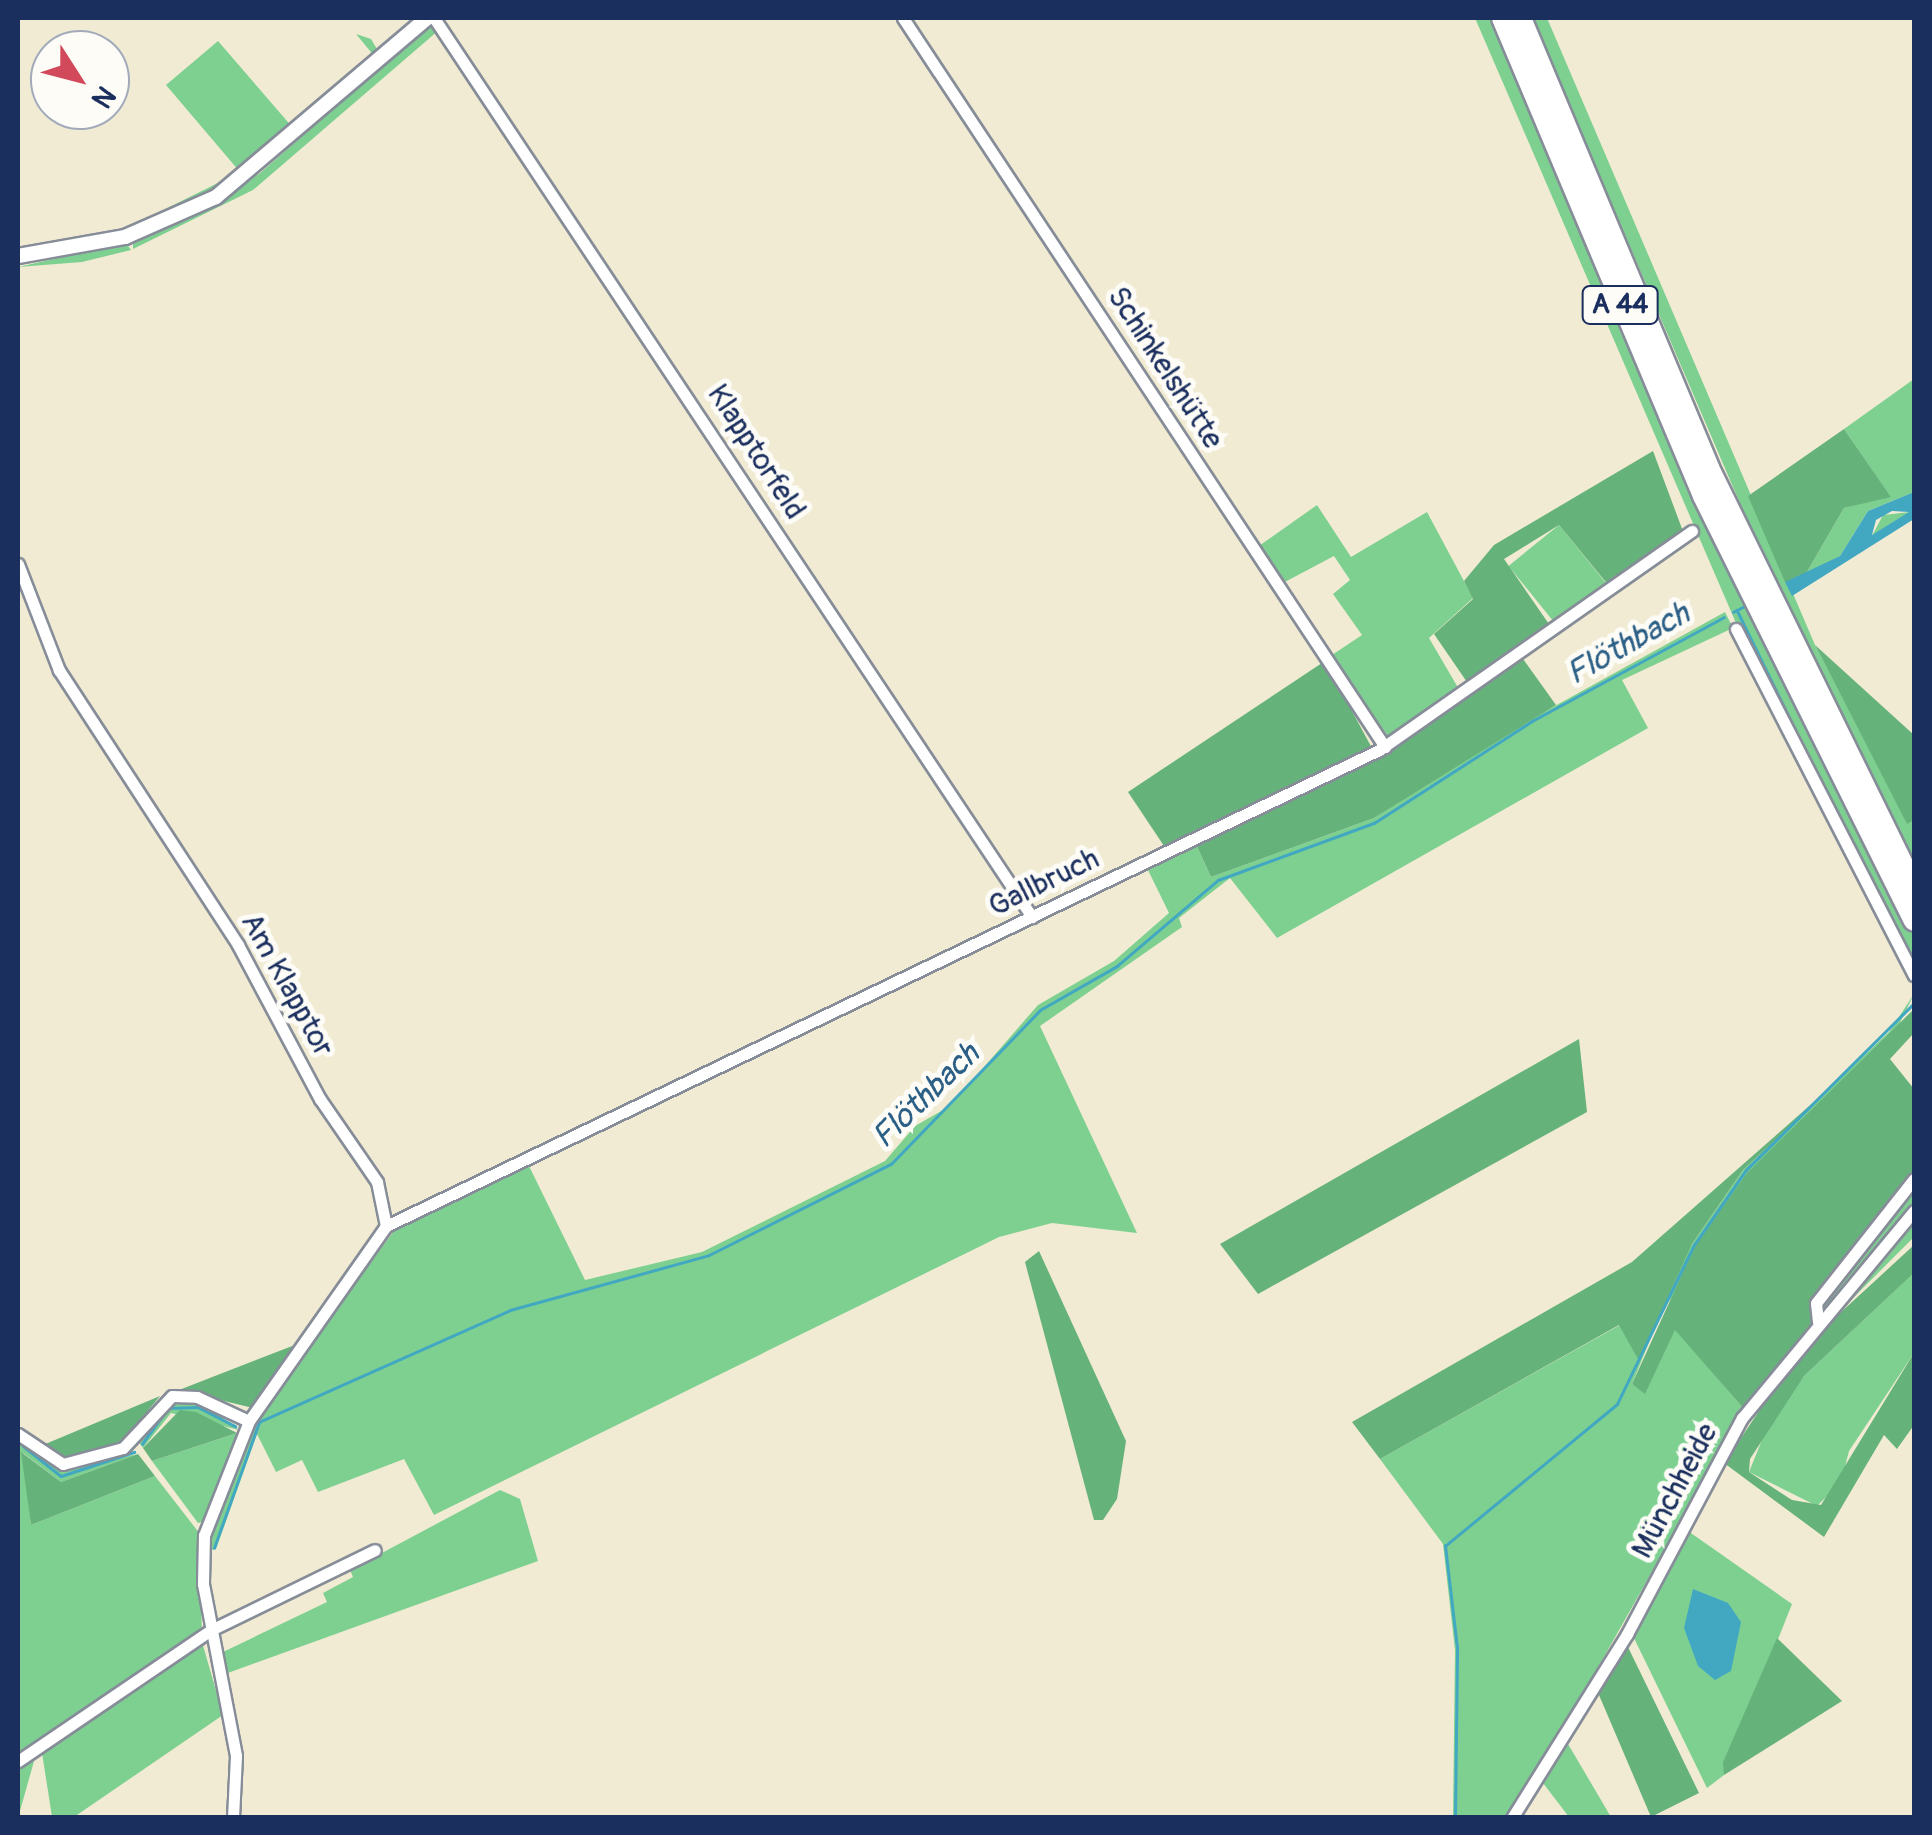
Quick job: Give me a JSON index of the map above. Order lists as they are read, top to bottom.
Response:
{
  "streets": {
    "highway": ["A 44"],
    "street": [
      "Schinkelshütte",
      "Klapptorfeld",
      "Gallbruch",
      "Am Klapptor",
      "Münchheide"
    ]
  },
  "crossings": [
    ["Schinkelshütte", "Gallbruch"],
    ["Klapptorfeld", "Gallbruch"],
    ["Gallbruch", "Am Klapptor"]
  ],
  "water": ["Flöthbach"],
  "north": "bottom right"
}
